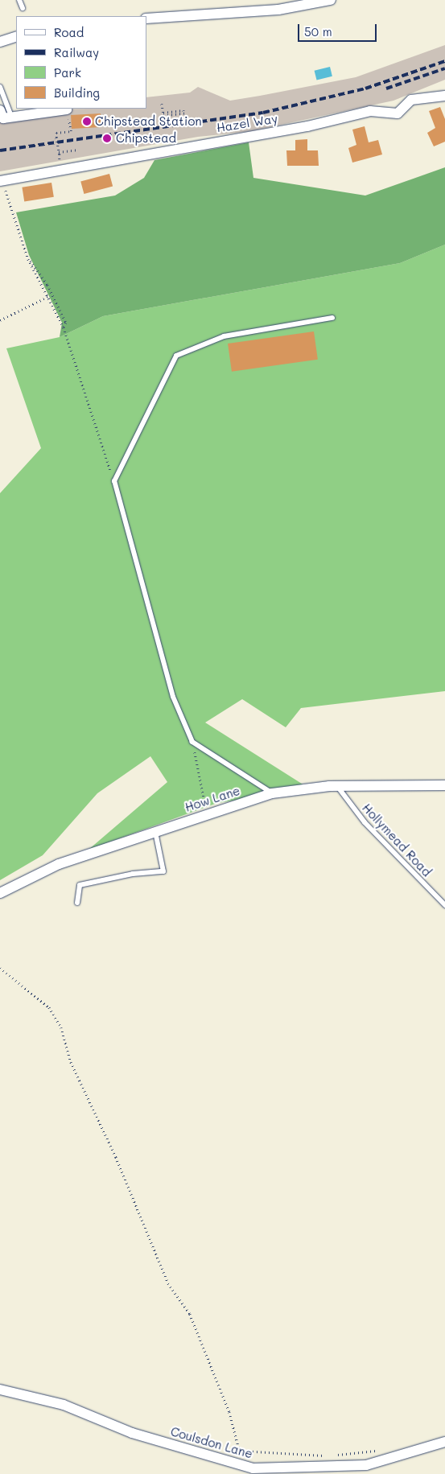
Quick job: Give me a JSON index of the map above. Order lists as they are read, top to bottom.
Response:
{
  "streets": {
    "street": ["Hazel Way", "How Lane", "Coulsdon Lane"],
    "lane": ["Hollymead Road"]
  },
  "crossings": [
    ["How Lane", "Hollymead Road"]
  ],
  "places": ["Chipstead Station", "Chipstead"],
  "legend": [
    "Road",
    "Railway",
    "Park",
    "Building"
  ],
  "scale_bar": "50 m"
}
